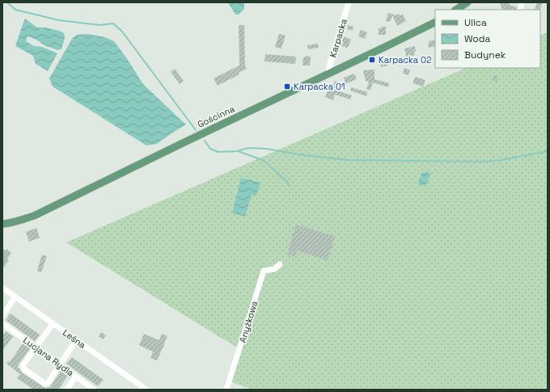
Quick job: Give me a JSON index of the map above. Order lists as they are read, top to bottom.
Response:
{
  "streets": {
    "main road": ["Gościnna"],
    "street": [
      "Karpacka",
      "Anyżkowa",
      "Leśna",
      "Lucjana Rydla"
    ]
  },
  "crossings": [
    ["Karpacka", "Gościnna"]
  ],
  "places": {
    "transit": ["Karpacka 02", "Karpacka 01"]
  },
  "legend": ["Ulica", "Woda", "Budynek"]
}
